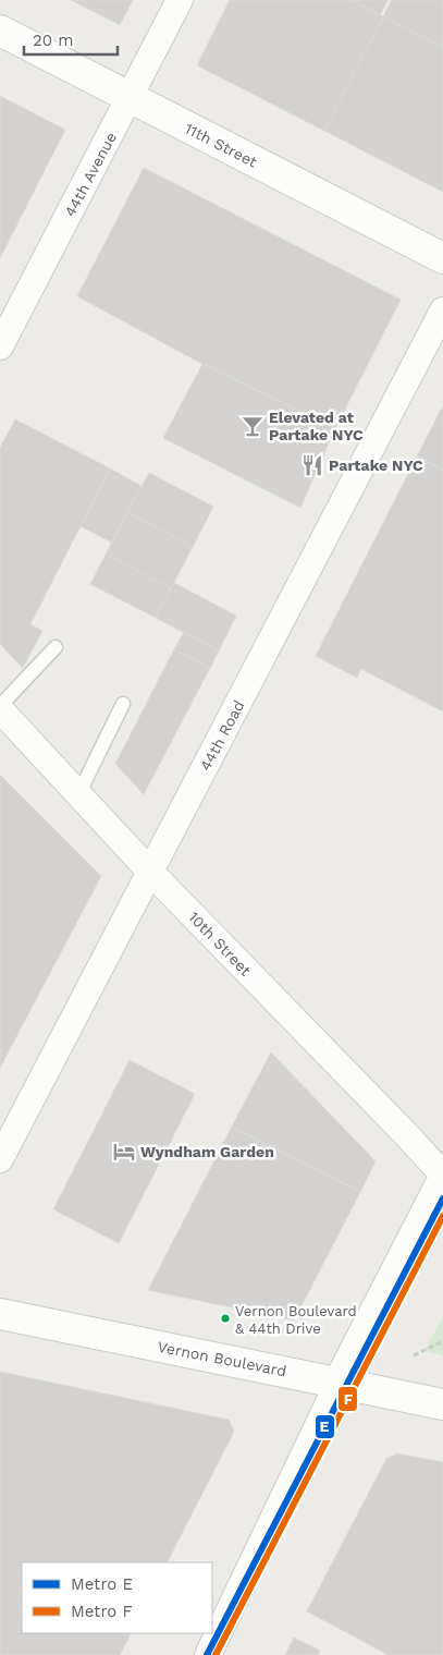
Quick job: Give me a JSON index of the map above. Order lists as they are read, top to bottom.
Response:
{
  "streets": {
    "main road": ["11th Street", "Vernon Boulevard"],
    "street": ["44th Avenue", "44th Road", "10th Street"]
  },
  "crossings": [
    ["11th Street", "44th Avenue"],
    ["44th Road", "10th Street"]
  ],
  "places": {
    "bar": ["Elevated at Partake NYC"],
    "restaurant": ["Partake NYC"],
    "hotel": ["Wyndham Garden"],
    "other": ["Vernon Boulevard & 44th Drive"]
  },
  "lines": ["metro line E", "metro line F"],
  "legend": ["Metro E", "Metro F"],
  "scale_bar": "20 m"
}
